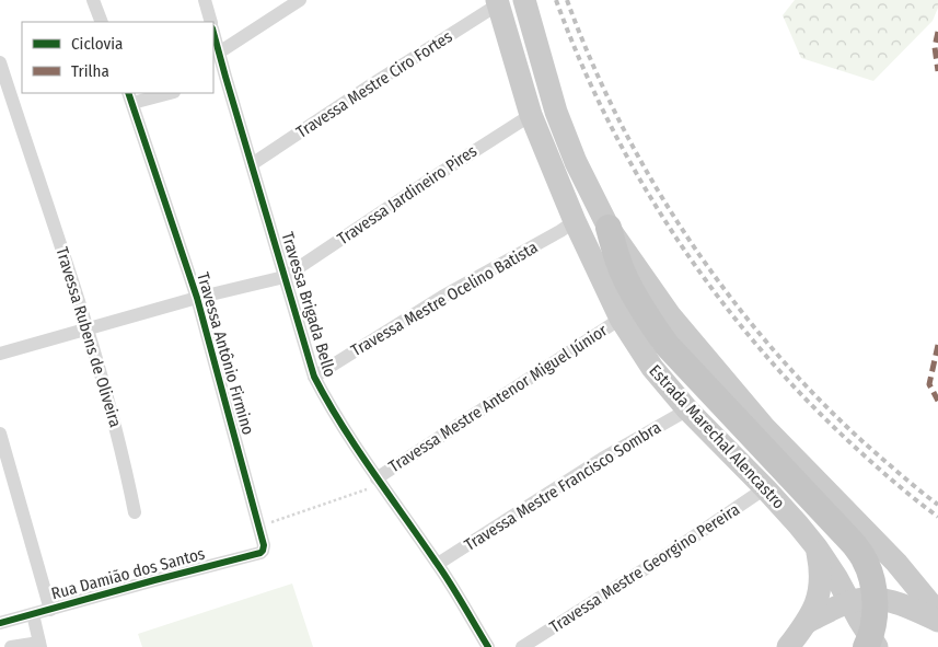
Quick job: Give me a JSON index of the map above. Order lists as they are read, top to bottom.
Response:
{
  "streets": {
    "main road": ["Estrada Marechal Alencastro"],
    "street": [
      "Travessa Mestre Ciro Fortes",
      "Travessa Jardineiro Pires",
      "Travessa Mestre Ocelino Batista",
      "Travessa Brigada Bello",
      "Travessa Rubens de Oliveira",
      "Travessa Antônio Firmino",
      "Travessa Mestre Antenor Miguel Júnior",
      "Travessa Mestre Francisco Sombra",
      "Travessa Mestre Georgino Pereira",
      "Rua Damião dos Santos"
    ]
  },
  "crossings": [
    ["Travessa Mestre Ciro Fortes", "Travessa Brigada Bello"],
    ["Travessa Mestre Ciro Fortes", "Estrada Marechal Alencastro"],
    ["Travessa Jardineiro Pires", "Travessa Brigada Bello"],
    ["Travessa Jardineiro Pires", "Estrada Marechal Alencastro"],
    ["Travessa Mestre Ocelino Batista", "Travessa Brigada Bello"],
    ["Travessa Mestre Ocelino Batista", "Estrada Marechal Alencastro"],
    ["Travessa Brigada Bello", "Travessa Mestre Antenor Miguel Júnior"],
    ["Travessa Brigada Bello", "Travessa Mestre Francisco Sombra"],
    ["Travessa Antônio Firmino", "Rua Damião dos Santos"],
    ["Travessa Mestre Antenor Miguel Júnior", "Estrada Marechal Alencastro"],
    ["Estrada Marechal Alencastro", "Travessa Mestre Francisco Sombra"],
    ["Estrada Marechal Alencastro", "Travessa Mestre Georgino Pereira"]
  ],
  "legend": ["Ciclovia", "Trilha"]
}
